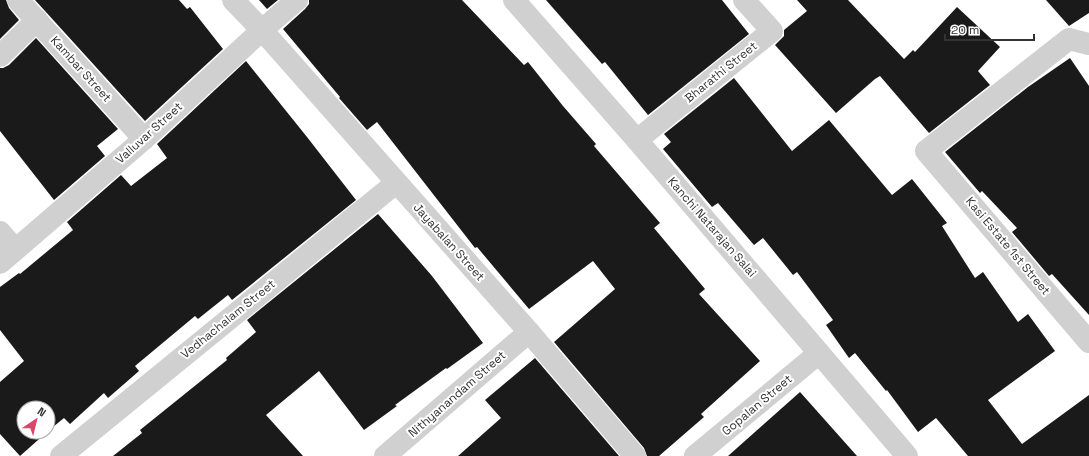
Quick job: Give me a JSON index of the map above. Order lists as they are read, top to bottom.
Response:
{
  "streets": {
    "street": [
      "Kambar Street",
      "Bharathi Street",
      "Valluvar Street",
      "Kanchi Natarajan Salai",
      "Jayabalan Street",
      "Kasi Estate 1st Street",
      "Vedhachalam Street",
      "Nithyanandam Street",
      "Gopalan Street"
    ]
  },
  "crossings": [
    ["Kambar Street", "Valluvar Street"],
    ["Bharathi Street", "Kanchi Natarajan Salai"],
    ["Valluvar Street", "Jayabalan Street"],
    ["Kanchi Natarajan Salai", "Gopalan Street"],
    ["Jayabalan Street", "Vedhachalam Street"],
    ["Jayabalan Street", "Nithyanandam Street"]
  ],
  "scale_bar": "20 m",
  "north": "top right"
}
